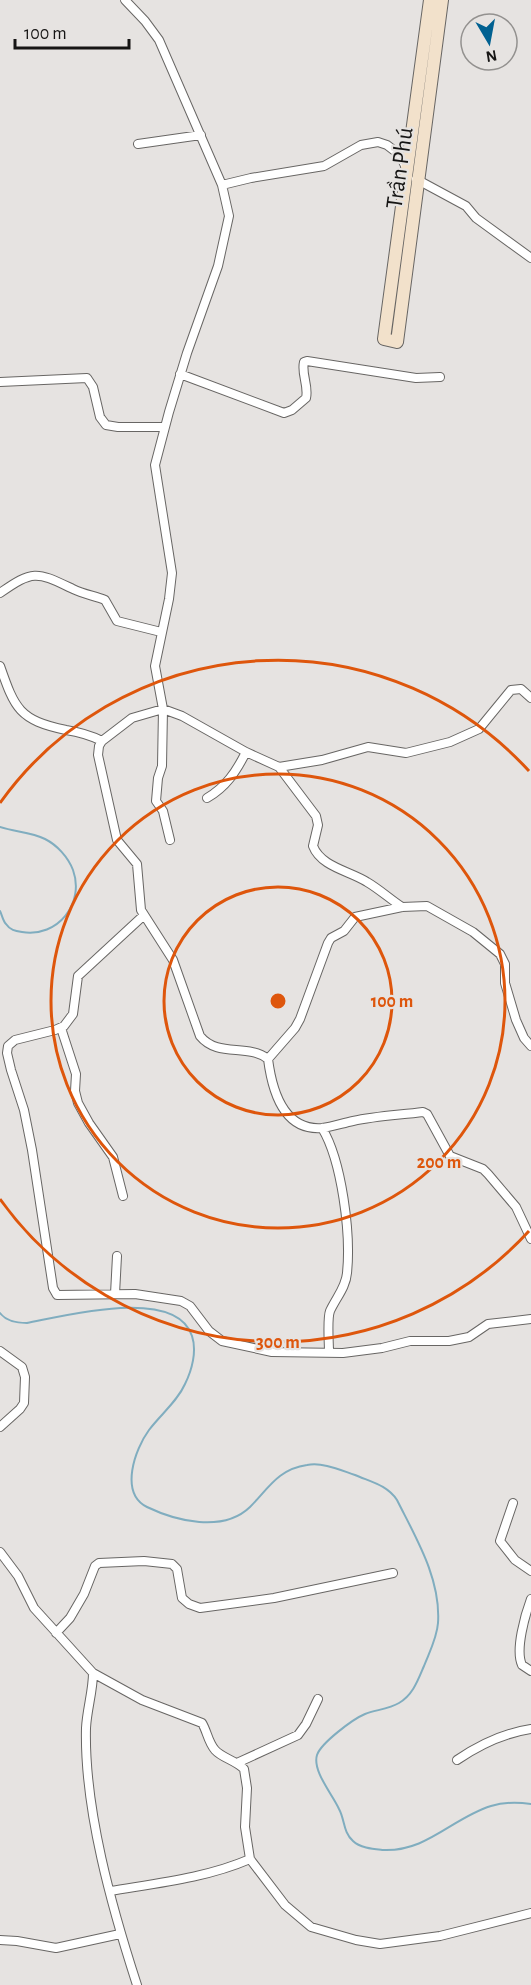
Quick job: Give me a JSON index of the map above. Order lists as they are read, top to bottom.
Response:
{
  "streets": {
    "main road": ["Trần Phú"]
  },
  "scale_bar": "100 m",
  "north": "bottom",
  "rings": ["100 m", "200 m", "300 m"]
}
